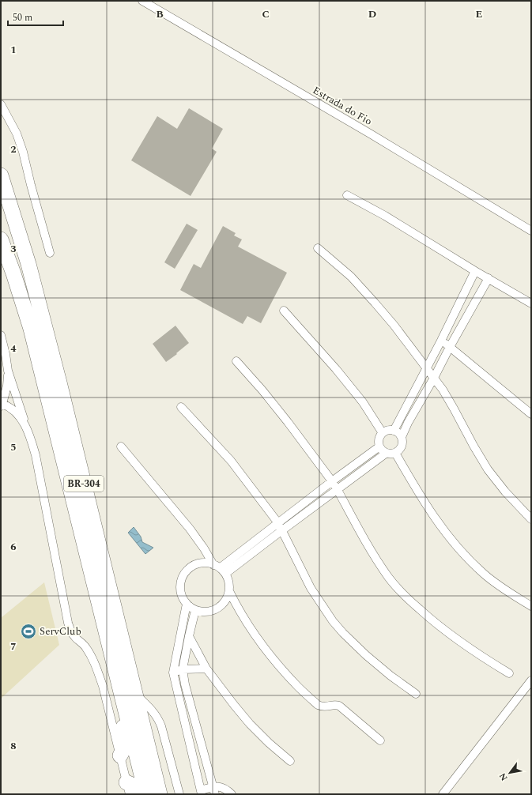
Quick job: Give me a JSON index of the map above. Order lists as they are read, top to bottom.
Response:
{
  "streets": {
    "highway": ["BR-304"],
    "street": ["Estrada do Fio"]
  },
  "places": {
    "sports": ["ServClub"]
  },
  "scale_bar": "50 m",
  "north": "bottom left",
  "grid": {
    "columns": [
      "B",
      "C",
      "D",
      "E"
    ],
    "rows": [
      "1",
      "2",
      "3",
      "4",
      "5",
      "6",
      "7",
      "8"
    ]
  }
}
